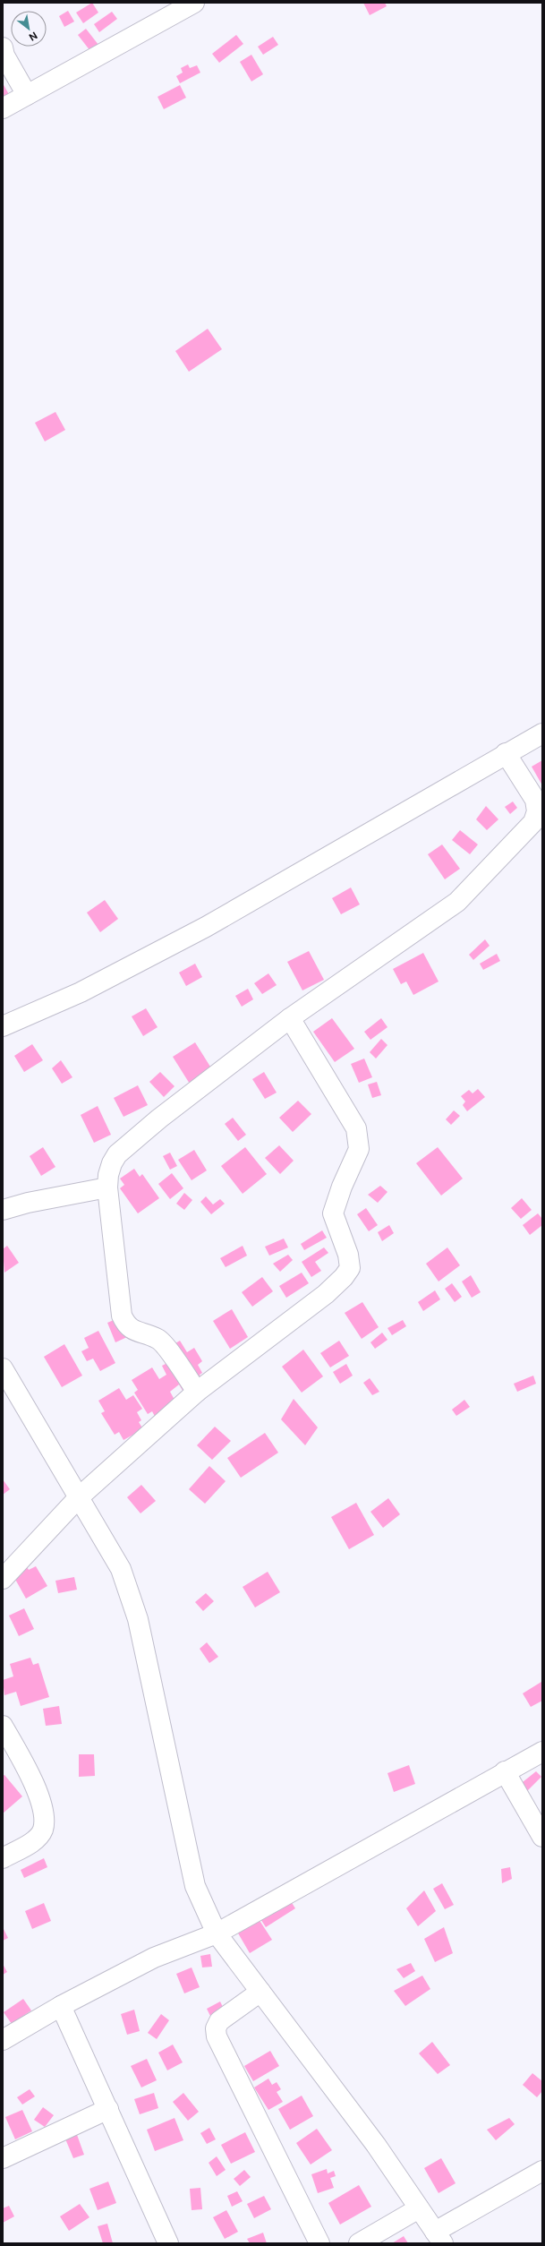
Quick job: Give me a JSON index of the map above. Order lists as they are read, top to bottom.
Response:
{
  "north": "bottom right"
}
